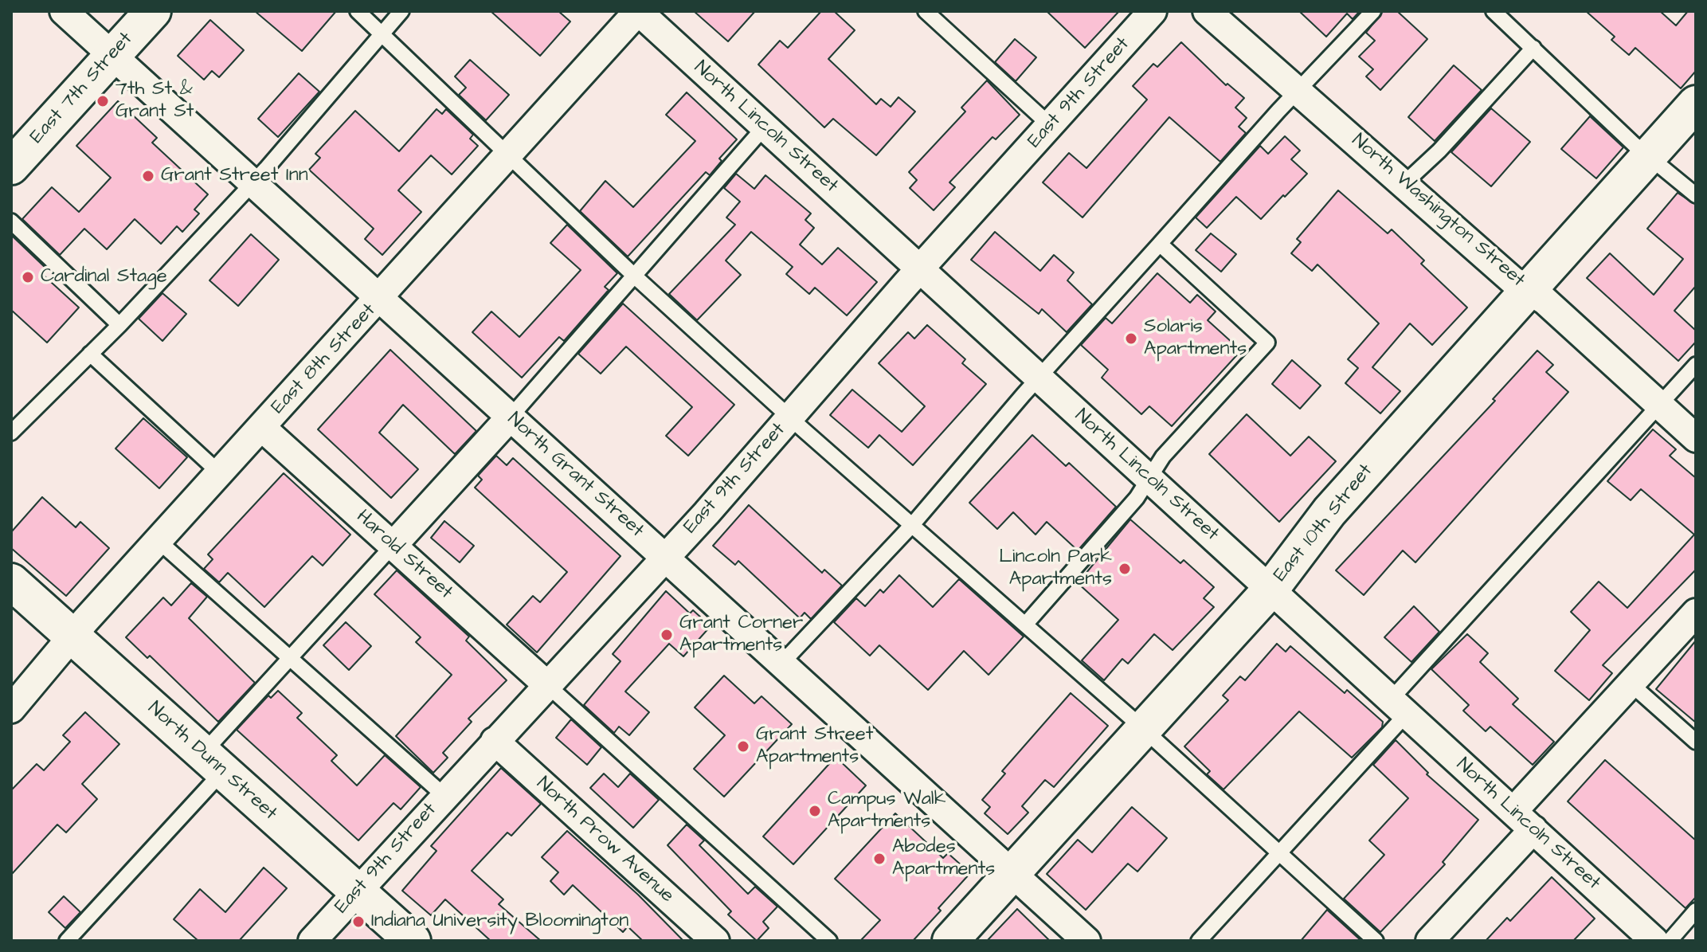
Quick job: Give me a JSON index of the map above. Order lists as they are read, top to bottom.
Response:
{
  "streets": {
    "street": [
      "East 7th Street",
      "East 9th Street",
      "North Lincoln Street",
      "North Washington Street",
      "East 8th Street",
      "North Grant Street",
      "East 10th Street",
      "Harold Street",
      "North Dunn Street",
      "North Prow Avenue"
    ]
  },
  "crossings": [
    ["East 7th Street", "North Grant Street"],
    ["East 9th Street", "North Lincoln Street"],
    ["East 9th Street", "North Grant Street"],
    ["East 9th Street", "Harold Street"],
    ["East 9th Street", "North Dunn Street"],
    ["East 9th Street", "North Prow Avenue"],
    ["North Lincoln Street", "East 8th Street"],
    ["North Lincoln Street", "East 10th Street"],
    ["North Washington Street", "East 10th Street"],
    ["East 8th Street", "North Grant Street"],
    ["East 8th Street", "Harold Street"],
    ["East 8th Street", "North Dunn Street"],
    ["North Grant Street", "East 10th Street"]
  ],
  "places": [
    "7th St & Grant St",
    "Grant Street Inn",
    "Cardinal Stage",
    "Solaris Apartments",
    "Lincoln Park Apartments",
    "Grant Corner Apartments",
    "Grant Street Apartments",
    "Campus Walk Apartments",
    "Abodes Apartments",
    "Indiana University Bloomington"
  ]
}
